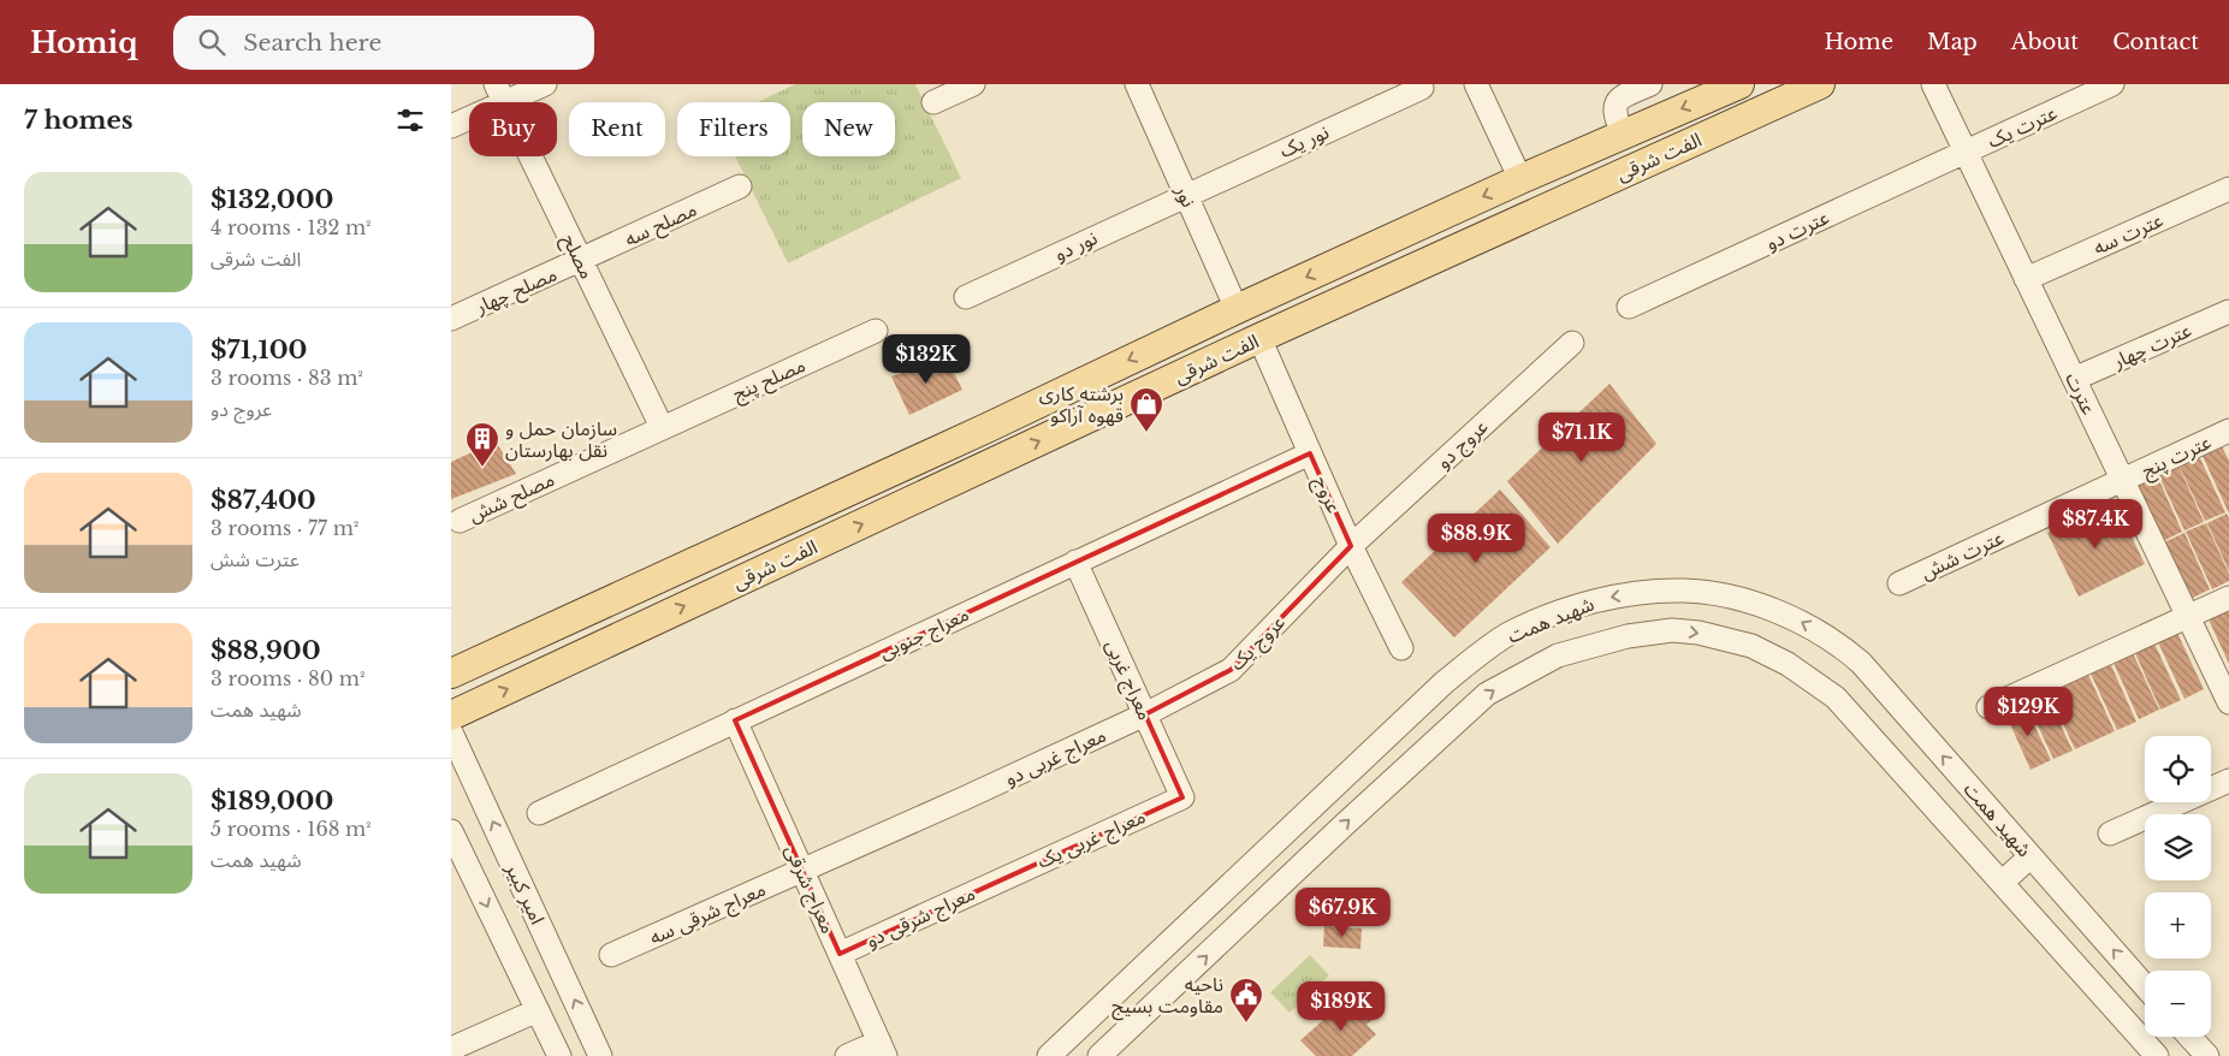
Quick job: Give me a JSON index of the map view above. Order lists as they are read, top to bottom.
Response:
{
  "streets": {
    "main road": ["الفت شرقی"],
    "street": [
      "عترت یک",
      "نور یک",
      "نور",
      "مصلح سه",
      "عترت دو",
      "عترت سه",
      "نور دو",
      "مصلح",
      "مصلح چهار",
      "عترت چهار",
      "مصلح پنج",
      "عترت",
      "عروج دو",
      "عترت پنج",
      "عروج",
      "مصلح شش",
      "عترت شش",
      "شهید همت",
      "معراج جنوبی",
      "عروج یک",
      "معراج غربی",
      "معراج غربی دو",
      "معراج غربی یک",
      "معراج شرقی",
      "امیر کبیر",
      "معراج شرقی سه",
      "معراج شرقی دو"
    ]
  },
  "crossings": [
    ["عترت یک", "عترت دو"],
    ["عترت یک", "عترت"],
    ["نور یک", "نور"],
    ["نور یک", "نور دو"],
    ["الفت شرقی", "نور"],
    ["الفت شرقی", "عروج"],
    ["نور", "نور دو"],
    ["مصلح سه", "مصلح"],
    ["مصلح سه", "مصلح چهار"],
    ["عترت دو", "عترت"],
    ["عترت سه", "عترت"],
    ["مصلح", "مصلح چهار"],
    ["مصلح", "مصلح پنج"],
    ["مصلح", "مصلح شش"],
    ["عترت چهار", "عترت"],
    ["مصلح پنج", "مصلح شش"],
    ["عترت", "عترت پنج"],
    ["عترت", "عترت شش"],
    ["عروج دو", "عروج"],
    ["عروج دو", "عروج یک"],
    ["عترت پنج", "عترت شش"],
    ["عروج", "معراج جنوبی"],
    ["عروج", "عروج یک"],
    ["معراج جنوبی", "معراج غربی"],
    ["معراج جنوبی", "معراج شرقی"],
    ["عروج یک", "معراج غربی"],
    ["عروج یک", "معراج غربی دو"],
    ["معراج غربی", "معراج غربی دو"],
    ["معراج غربی", "معراج غربی یک"],
    ["معراج غربی دو", "معراج شرقی"],
    ["معراج غربی دو", "معراج شرقی سه"],
    ["معراج غربی یک", "معراج شرقی دو"],
    ["معراج شرقی", "معراج شرقی سه"],
    ["معراج شرقی", "معراج شرقی دو"]
  ],
  "places": {
    "shop": ["برشته کاری قهوه آراکو"],
    "building": ["سازمان حمل و نقل بهارستان"],
    "public building": ["ناحیه مقاومت بسیج"]
  },
  "page": {
    "header": "Homiq",
    "search": "Search here",
    "nav": [
      "Home",
      "Map",
      "About",
      "Contact"
    ],
    "heading": "7 homes",
    "chip": [
      "Buy",
      "Rent",
      "Filters",
      "New"
    ],
    "list": [
      {
        "name": "$132,000",
        "note": "4 rooms · 132 m² · الفت شرقی"
      },
      {
        "name": "$71,100",
        "note": "3 rooms · 83 m² · عروج دو"
      },
      {
        "name": "$87,400",
        "note": "3 rooms · 77 m² · عترت شش"
      },
      {
        "name": "$88,900",
        "note": "3 rooms · 80 m² · شهید همت"
      },
      {
        "name": "$189,000",
        "note": "5 rooms · 168 m² · شهید همت"
      }
    ],
    "price": [
      "$132K",
      "$71.1K",
      "$87.4K",
      "$88.9K",
      "$129K",
      "$67.9K",
      "$189K"
    ],
    "map_buttons": ["+", "−"]
  }
}
